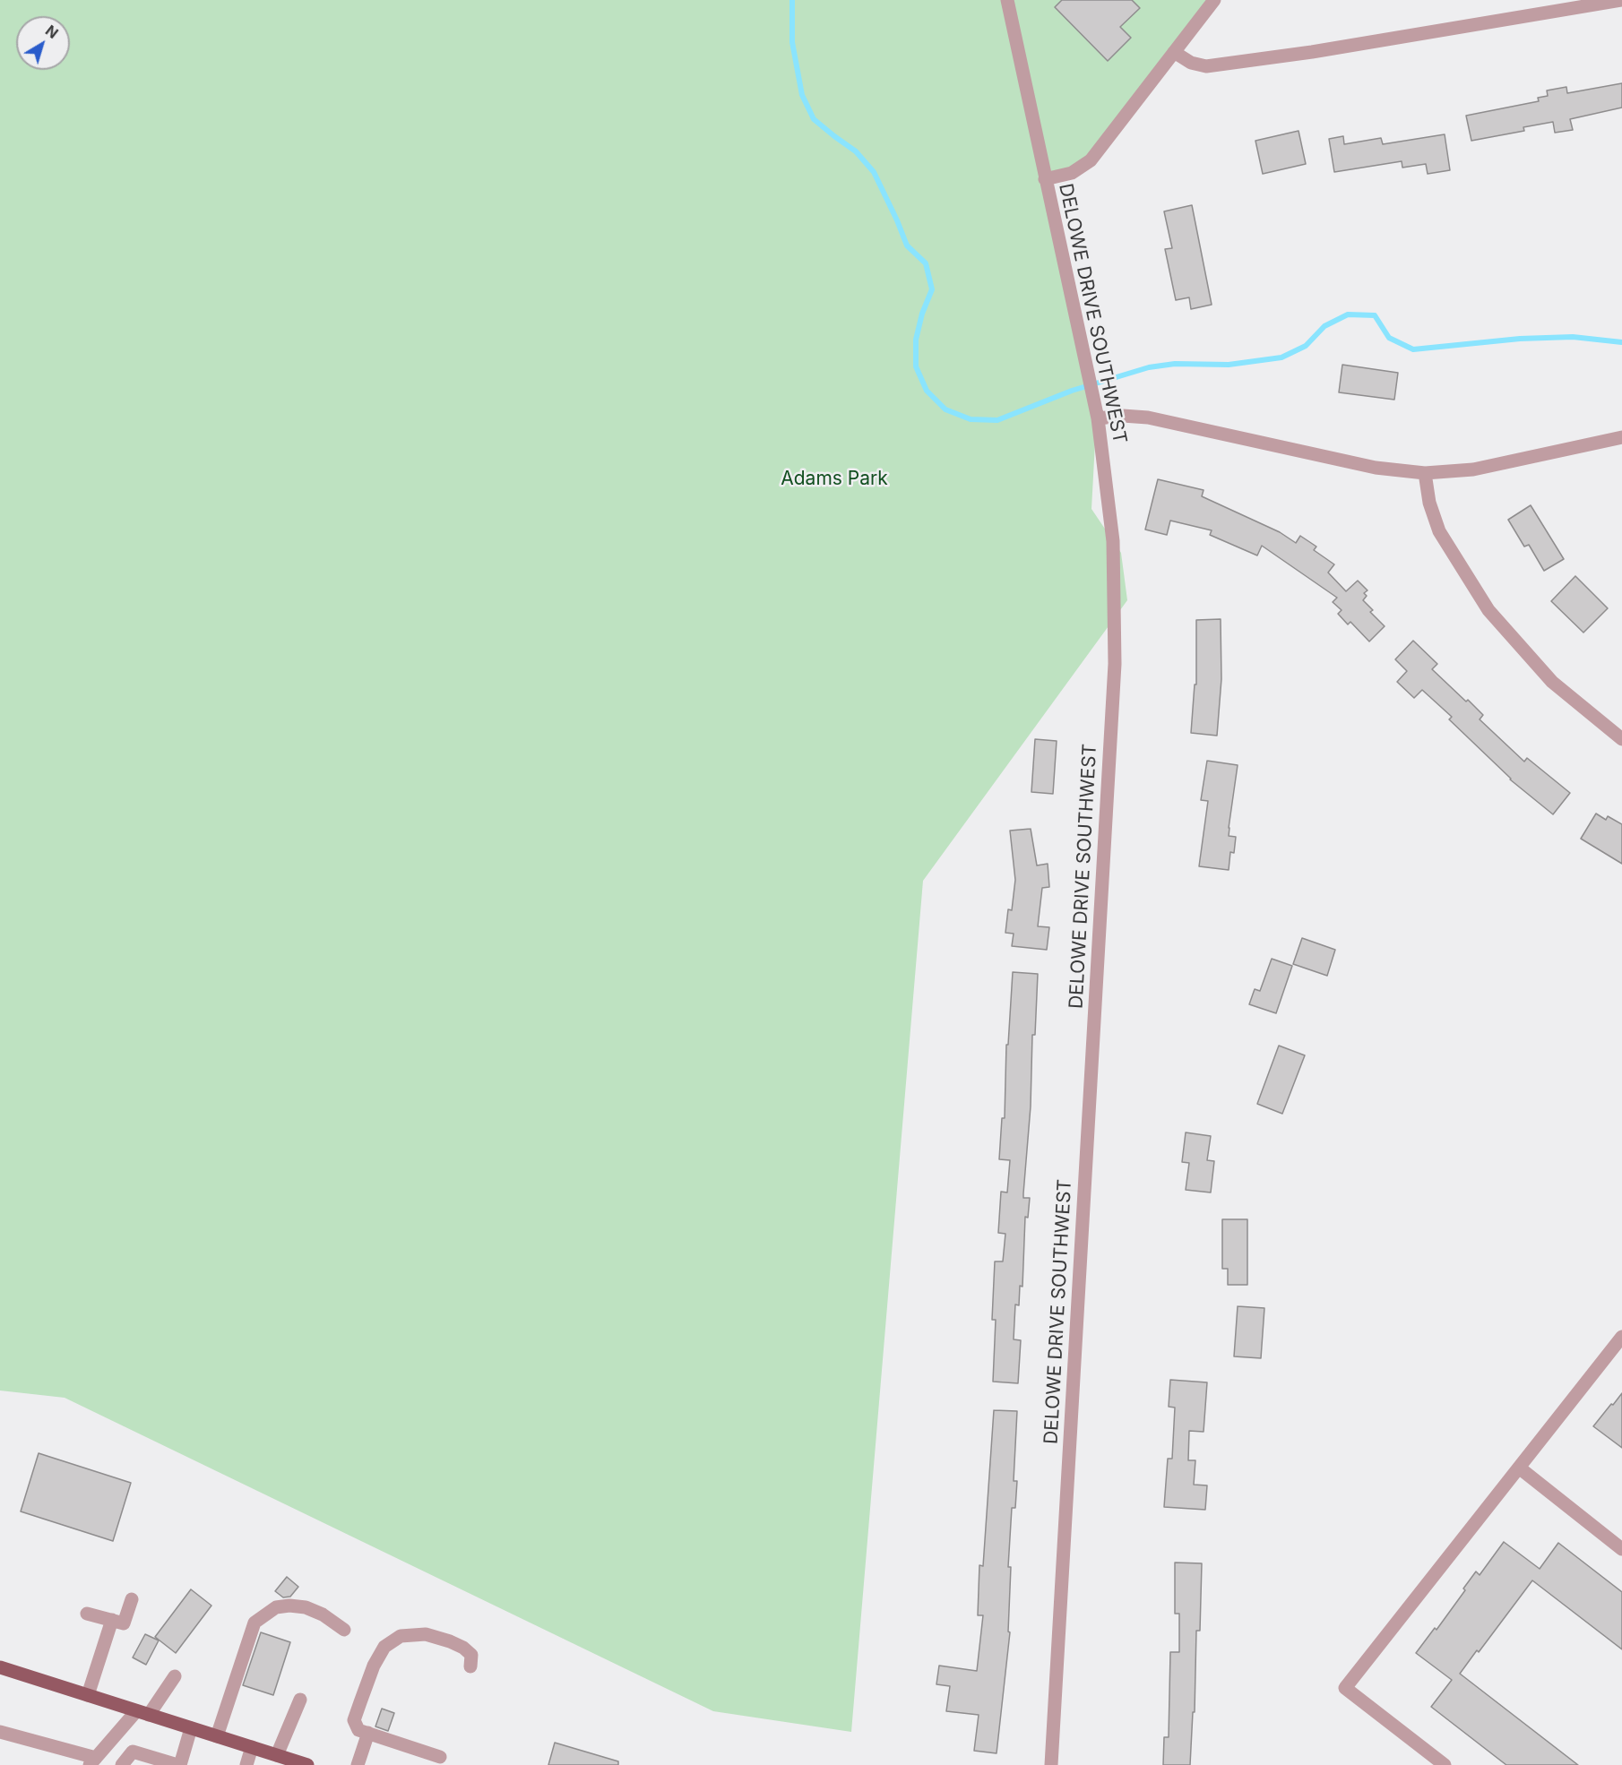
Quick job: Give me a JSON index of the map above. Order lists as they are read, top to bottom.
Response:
{
  "streets": {
    "street": ["DELOWE DRIVE SOUTHWEST"]
  },
  "parks": ["Adams Park"],
  "north": "top right"
}
